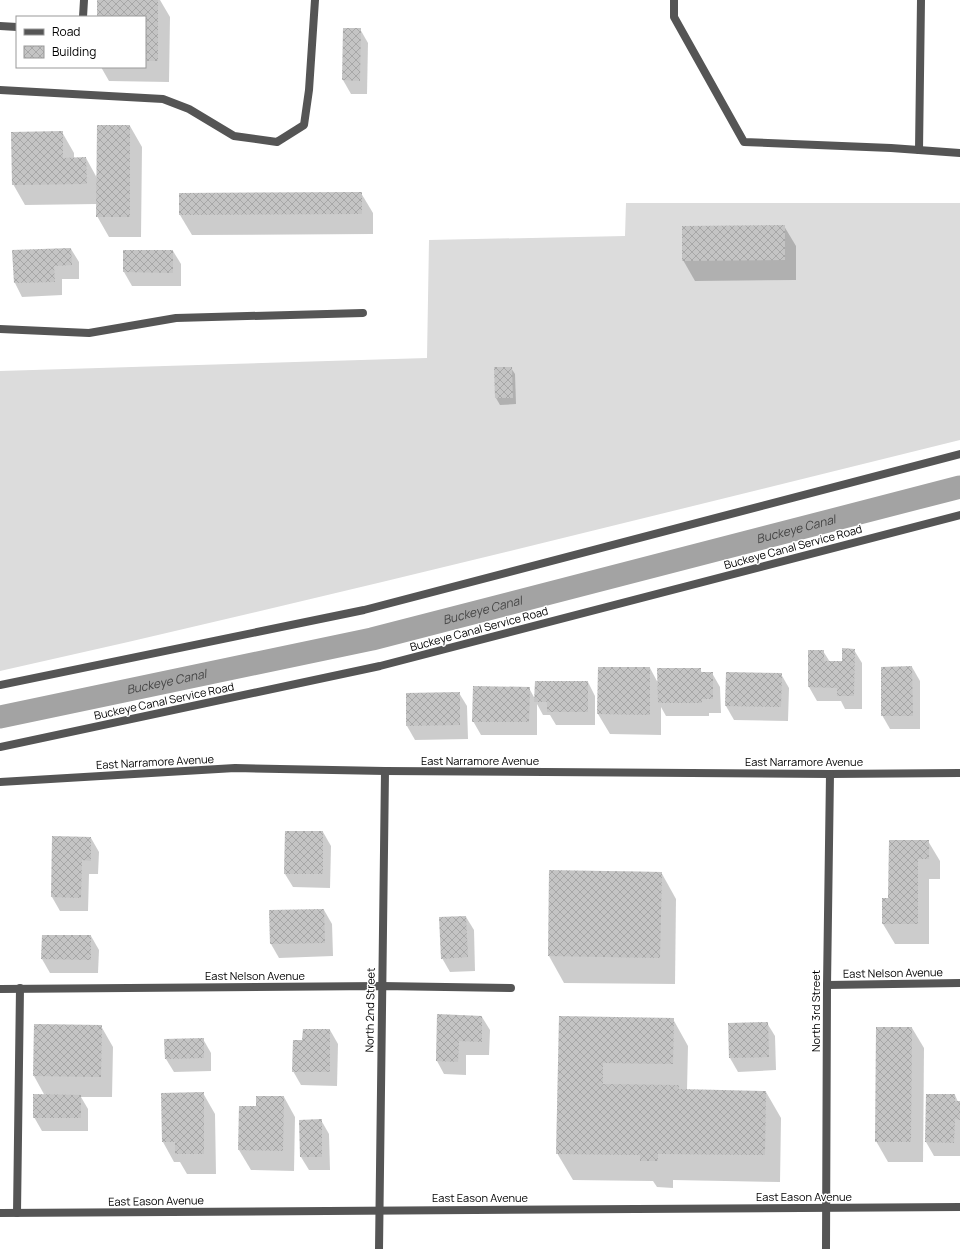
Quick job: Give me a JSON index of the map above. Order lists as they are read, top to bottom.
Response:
{
  "streets": {
    "street": [
      "Buckeye Canal Service Road",
      "East Narramore Avenue",
      "East Nelson Avenue",
      "North 2nd Street",
      "North 3rd Street",
      "East Eason Avenue"
    ]
  },
  "crossings": [
    ["East Narramore Avenue", "North 2nd Street"],
    ["East Narramore Avenue", "North 3rd Street"],
    ["East Nelson Avenue", "North 2nd Street"],
    ["East Nelson Avenue", "North 3rd Street"],
    ["North 2nd Street", "East Eason Avenue"],
    ["North 3rd Street", "East Eason Avenue"]
  ],
  "water": ["Buckeye Canal"],
  "legend": ["Road", "Building"]
}
